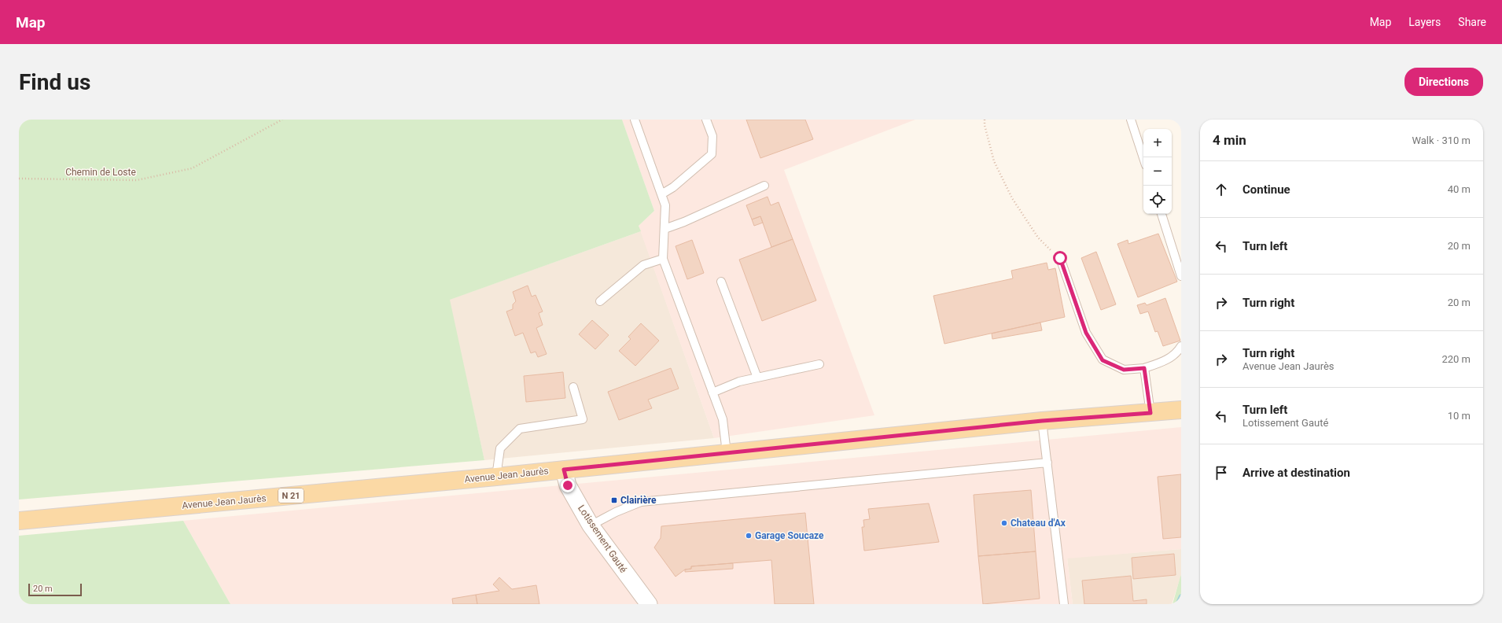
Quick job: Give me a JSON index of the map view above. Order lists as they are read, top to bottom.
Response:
{
  "streets": {
    "main road": ["Avenue Jean Jaurès", "N 21"],
    "street": ["Lotissement Gauté"],
    "path": ["Chemin de Loste"]
  },
  "crossings": [
    ["Avenue Jean Jaurès", "Lotissement Gauté"]
  ],
  "places": {
    "transit": ["Clairière"],
    "other": ["Chateau d'Ax", "Garage Soucaze"]
  },
  "scale_bar": "20 m",
  "page": {
    "header": "Map",
    "nav": ["Map", "Layers", "Share"],
    "buttons": "Directions",
    "title": "Find us",
    "heading": ["4 min", "Walk · 310 m"],
    "map_buttons": ["+", "−"],
    "list": [
      ["Continue", "40 m"],
      ["Turn left", "20 m"],
      ["Turn right", "20 m"],
      ["Turn right", "Avenue Jean Jaurès", "220 m"],
      ["Turn left", "Lotissement Gauté", "10 m"],
      "Arrive at destination"
    ],
    "scale": "20 m"
  }
}
